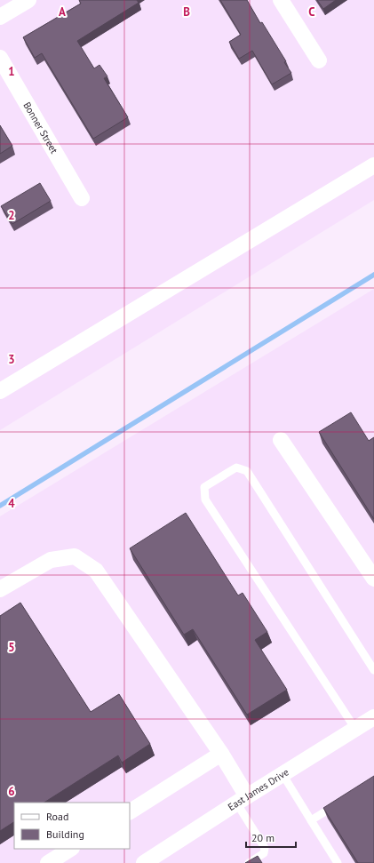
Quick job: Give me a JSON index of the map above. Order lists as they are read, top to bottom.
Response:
{
  "streets": {
    "street": ["Bonner Street", "East James Drive"]
  },
  "legend": ["Road", "Building"],
  "scale_bar": "20 m",
  "grid": {
    "columns": ["A", "B", "C"],
    "rows": [
      "1",
      "2",
      "3",
      "4",
      "5",
      "6"
    ]
  }
}
